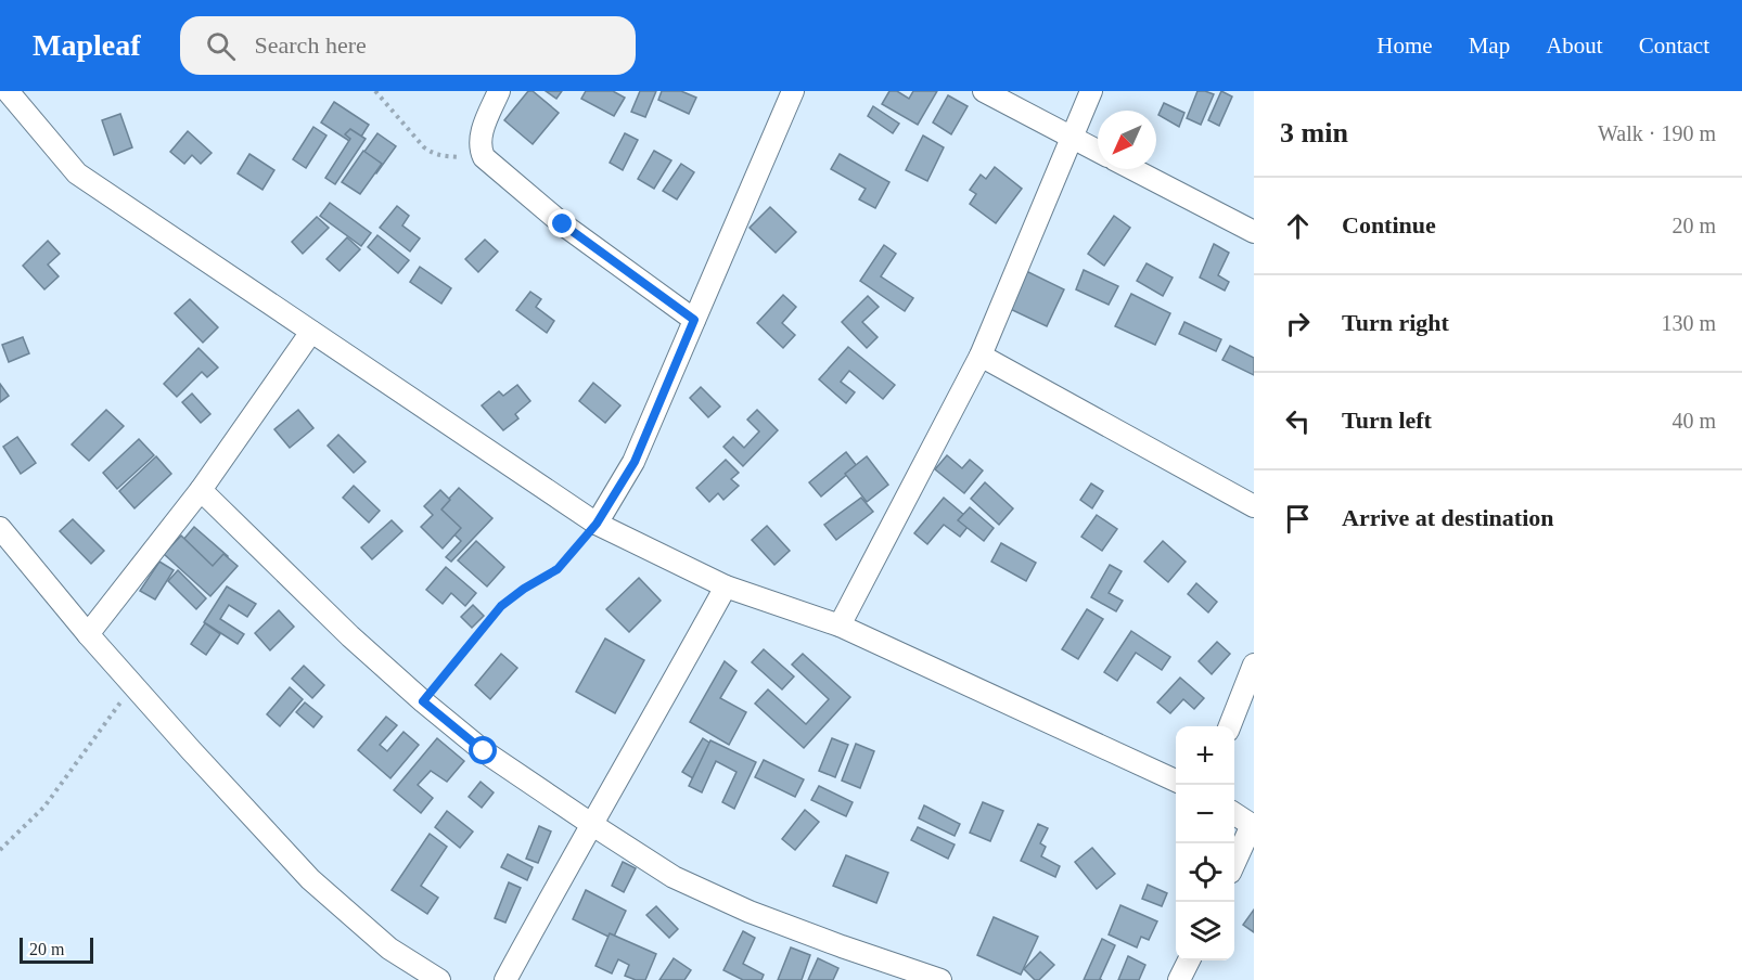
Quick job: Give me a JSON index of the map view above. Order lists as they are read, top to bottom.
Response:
{
  "scale_bar": "20 m",
  "north": "bottom left",
  "page": {
    "header": "Mapleaf",
    "search": "Search here",
    "nav": [
      "Home",
      "Map",
      "About",
      "Contact"
    ],
    "heading": ["3 min", "Walk · 190 m"],
    "list": [
      ["Continue", "20 m"],
      ["Turn right", "130 m"],
      ["Turn left", "40 m"],
      "Arrive at destination"
    ],
    "map_buttons": ["+", "−"],
    "scale": "20 m"
  }
}
